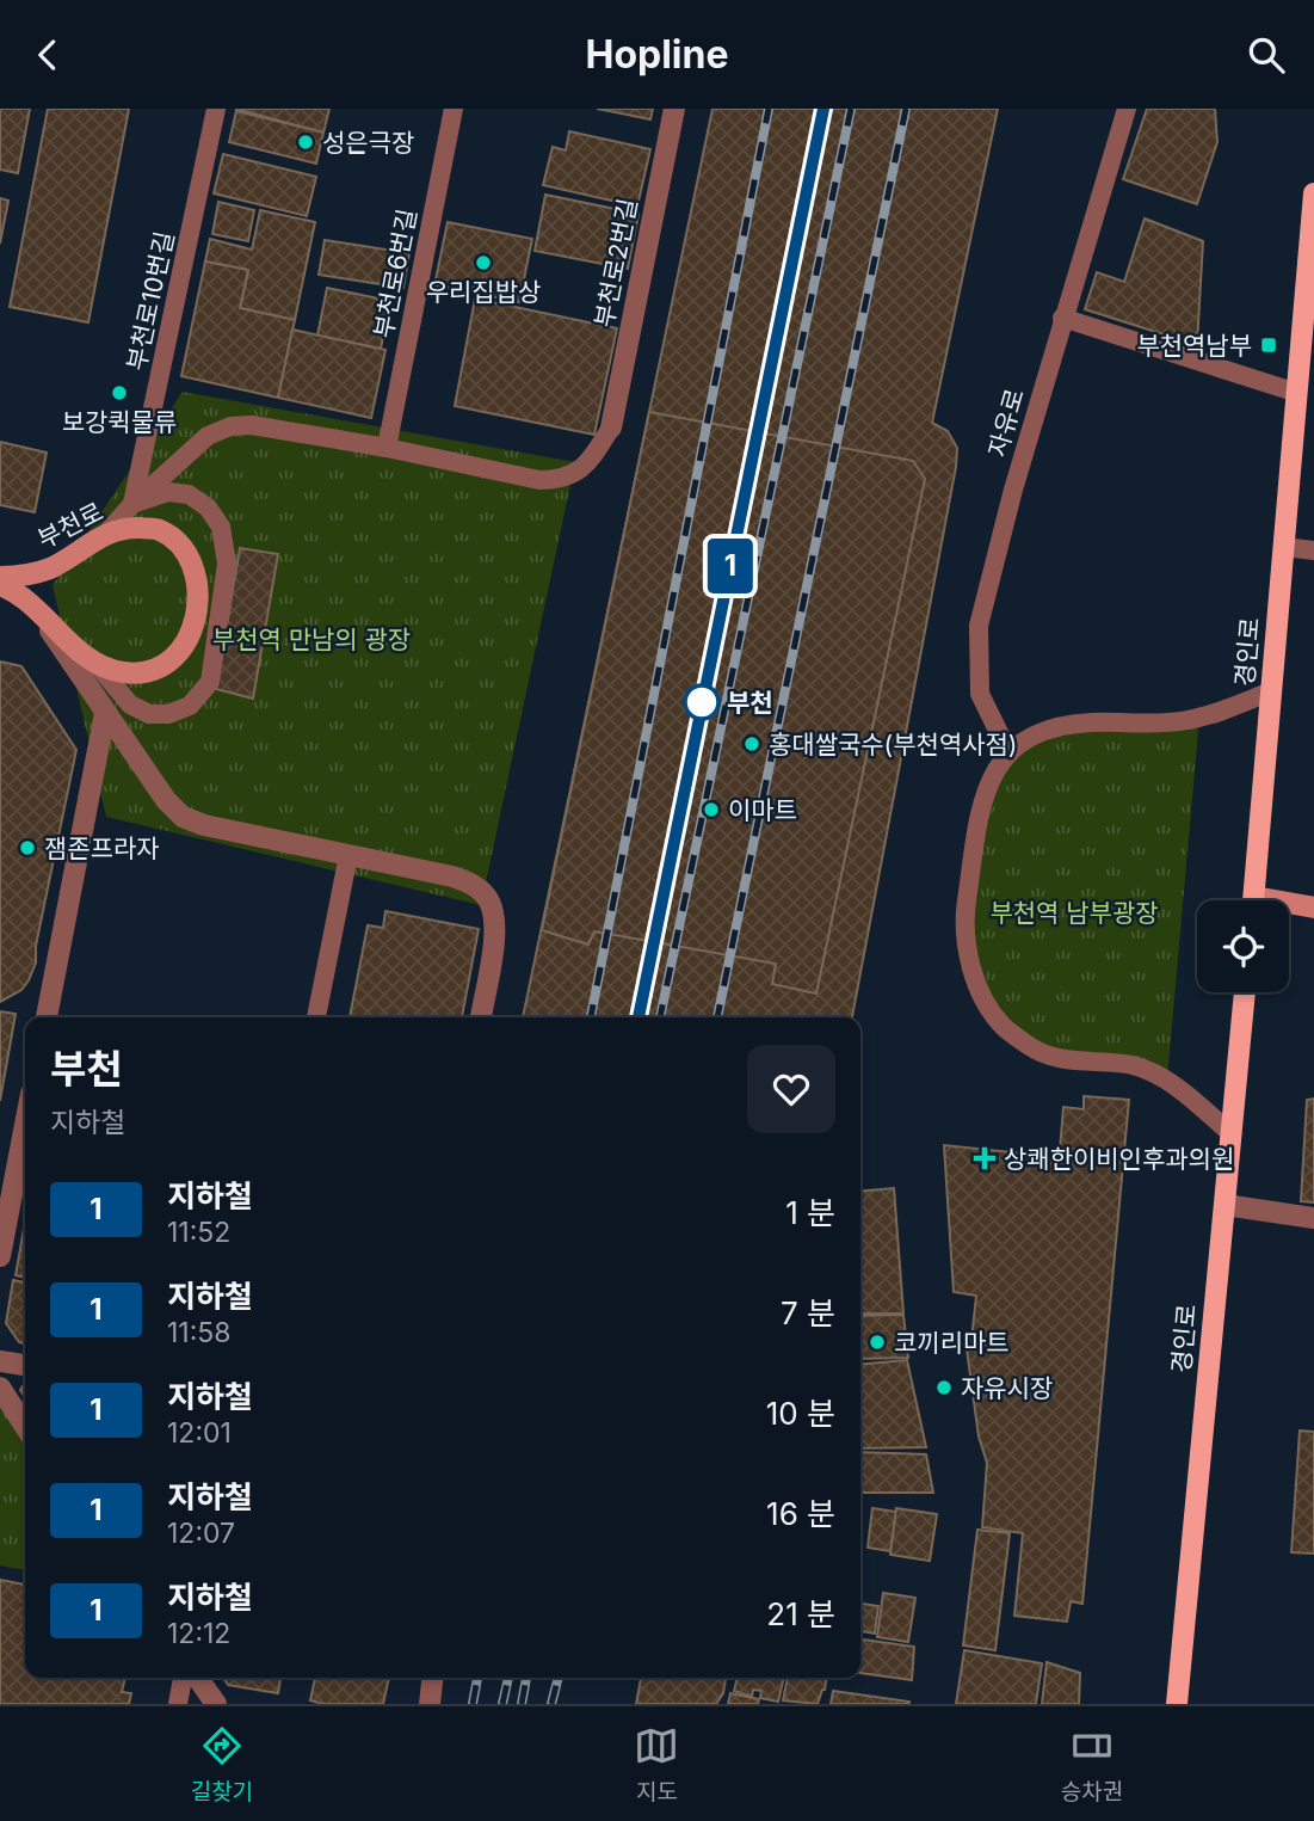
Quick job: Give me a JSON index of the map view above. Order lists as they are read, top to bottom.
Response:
{
  "streets": {
    "main road": ["경인로"],
    "street": ["부천로2번길", "부천로"],
    "lane": ["부천로6번길", "부천로10번길", "자유로"]
  },
  "parks": ["부천역 만남의 광장", "부천역 남부광장"],
  "places": {
    "other": [
      "성은극장",
      "우리집밥상",
      "보강퀵물류",
      "부천",
      "홍대쌀국수(부천역사점)",
      "이마트",
      "잼존프라자",
      "코끼리마트",
      "자유시장"
    ],
    "transit": ["부천역남부"],
    "health": ["상쾌한이비인후과의원"]
  },
  "lines": ["metro line 1"],
  "page": {
    "header": "Hopline",
    "on_map": "1",
    "heading": ["부천", "지하철"],
    "list": [
      {
        "mark": "1",
        "name": "지하철",
        "note": "11:52",
        "value": "1 분"
      },
      {
        "mark": "1",
        "name": "지하철",
        "note": "11:58",
        "value": "7 분"
      },
      {
        "mark": "1",
        "name": "지하철",
        "note": "12:01",
        "value": "10 분"
      },
      {
        "mark": "1",
        "name": "지하철",
        "note": "12:07",
        "value": "16 분"
      },
      {
        "mark": "1",
        "name": "지하철",
        "note": "12:12",
        "value": "21 분"
      }
    ],
    "tabs": ["길찾기", "지도", "승차권"]
  }
}
